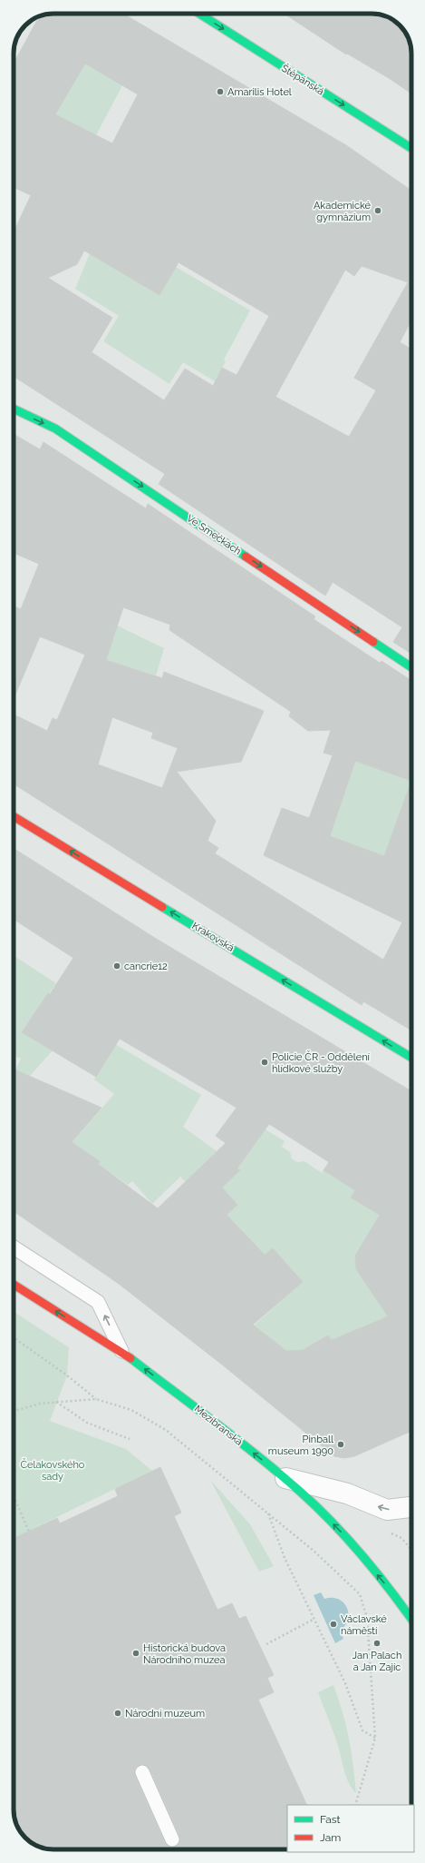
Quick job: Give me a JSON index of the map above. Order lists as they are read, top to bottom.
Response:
{
  "streets": {
    "street": [
      "Štěpánská",
      "Ve Smečkách",
      "Krakovská",
      "Mezibranská"
    ]
  },
  "one_way": [
    "Štěpánská",
    "Ve Smečkách",
    "Krakovská",
    "Mezibranská"
  ],
  "parks": ["Čelakovského sady"],
  "places": [
    "Amarilis Hotel",
    "Akademické gymnázium",
    "cancrie12",
    "Policie ČR - Oddělení hlídkové služby",
    "Pinball museum 1990",
    "Václavské náměstí",
    "Jan Palach a Jan Zajíc",
    "Historická budova Národního muzea",
    "Národní muzeum"
  ],
  "legend": ["Fast", "Jam"]
}
